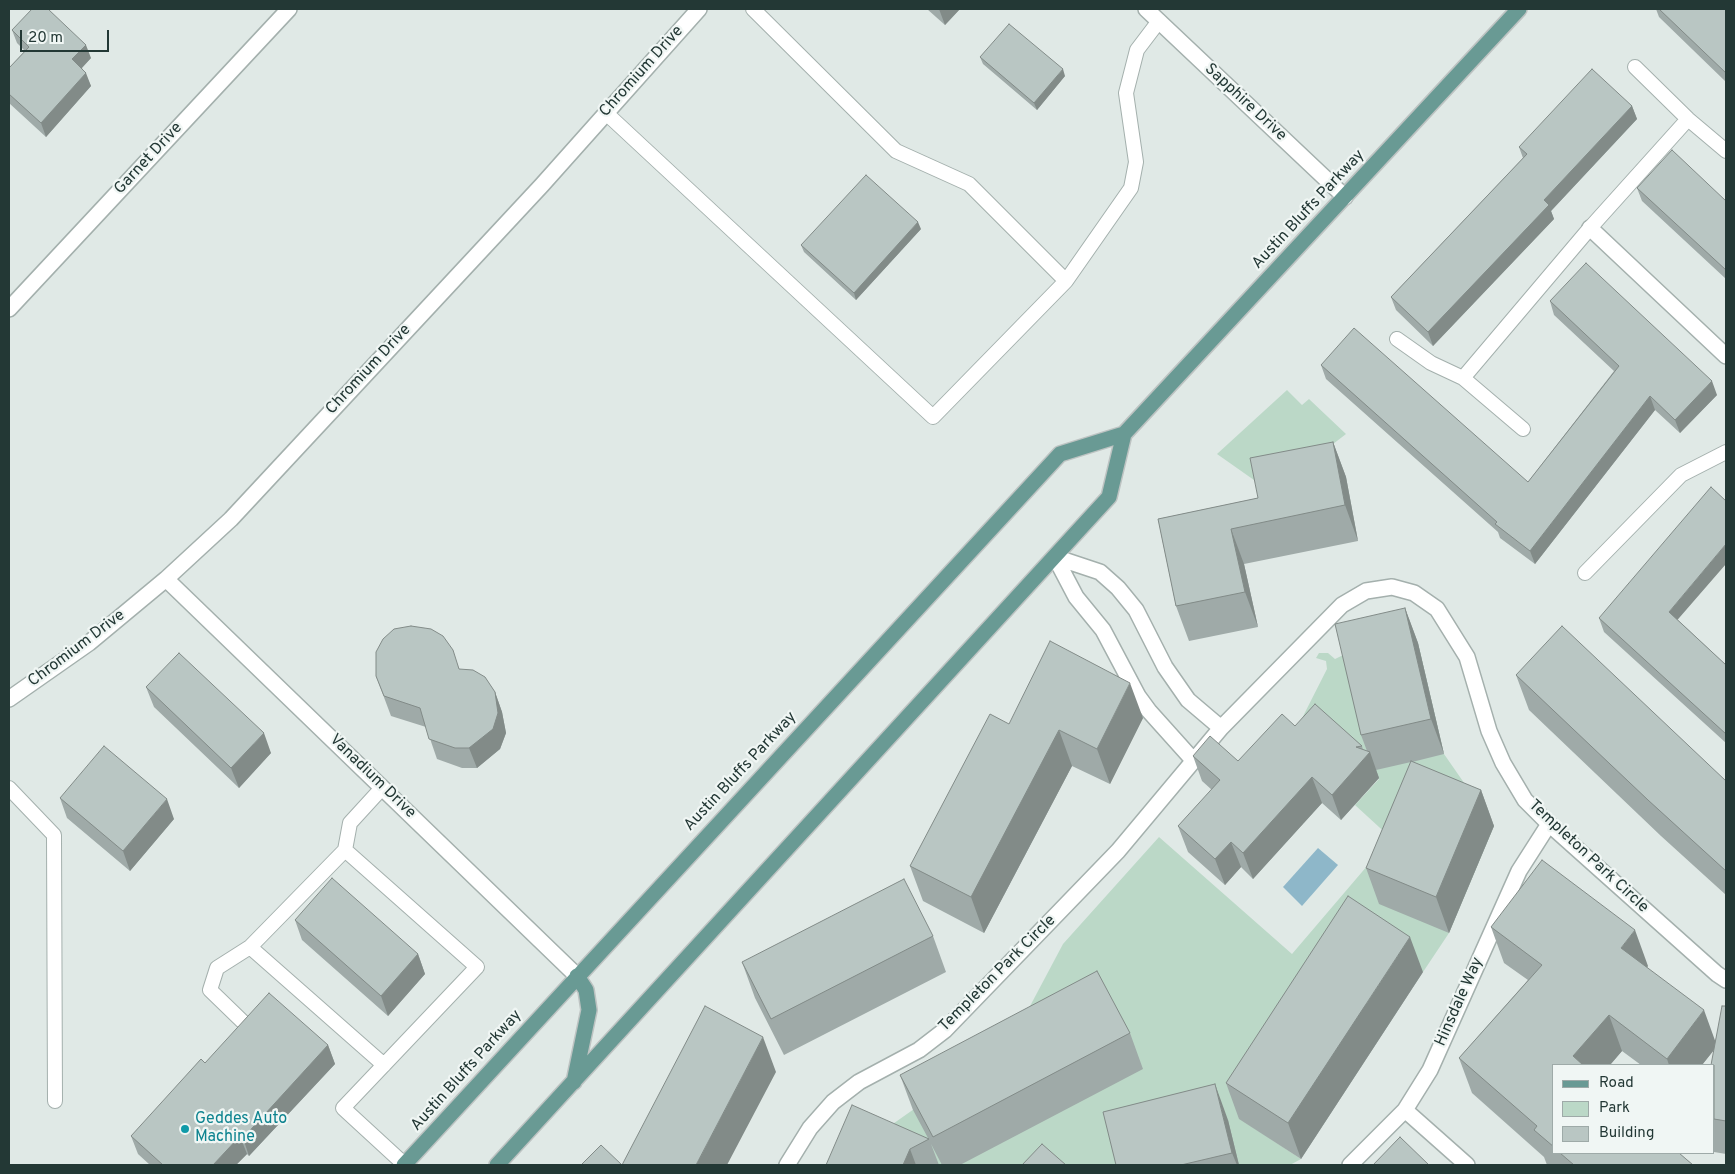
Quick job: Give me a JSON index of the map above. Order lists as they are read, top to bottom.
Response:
{
  "streets": {
    "main road": ["Austin Bluffs Parkway"],
    "street": [
      "Chromium Drive",
      "Sapphire Drive",
      "Garnet Drive",
      "Vanadium Drive",
      "Templeton Park Circle",
      "Hinsdale Way"
    ]
  },
  "crossings": [
    ["Chromium Drive", "Vanadium Drive"],
    ["Sapphire Drive", "Austin Bluffs Parkway"],
    ["Austin Bluffs Parkway", "Vanadium Drive"],
    ["Templeton Park Circle", "Hinsdale Way"]
  ],
  "places": ["Geddes Auto Machine"],
  "legend": ["Road", "Park", "Building"],
  "scale_bar": "20 m"
}
